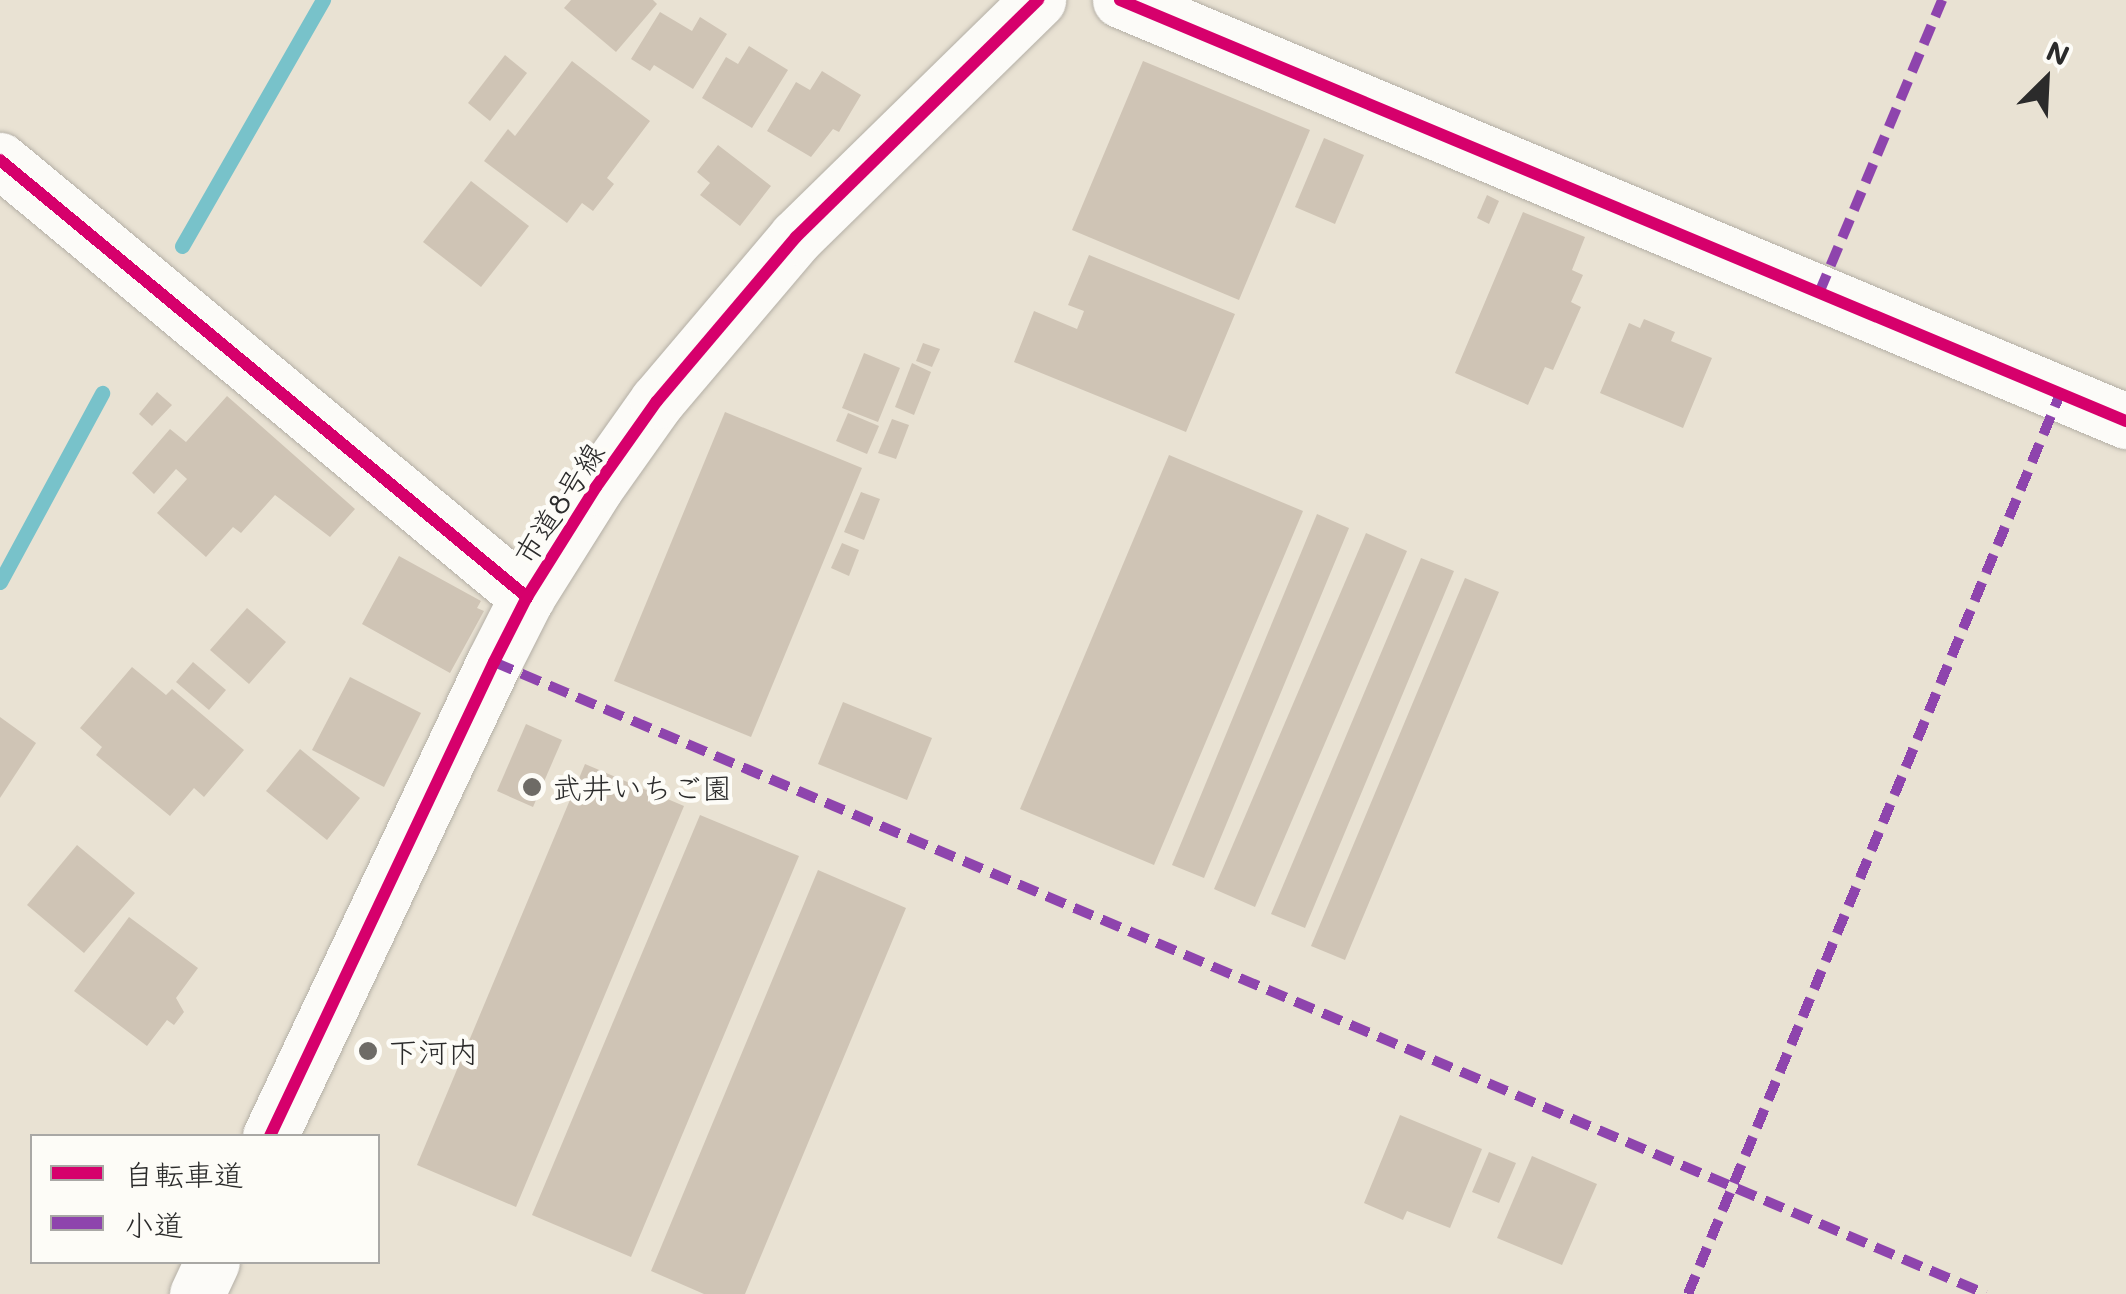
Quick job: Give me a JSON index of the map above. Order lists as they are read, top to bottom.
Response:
{
  "streets": {
    "street": ["市道8号線"]
  },
  "places": ["武井いちご園", "下河内"],
  "legend": ["自転車道", "小道"],
  "north": "top right"
}
